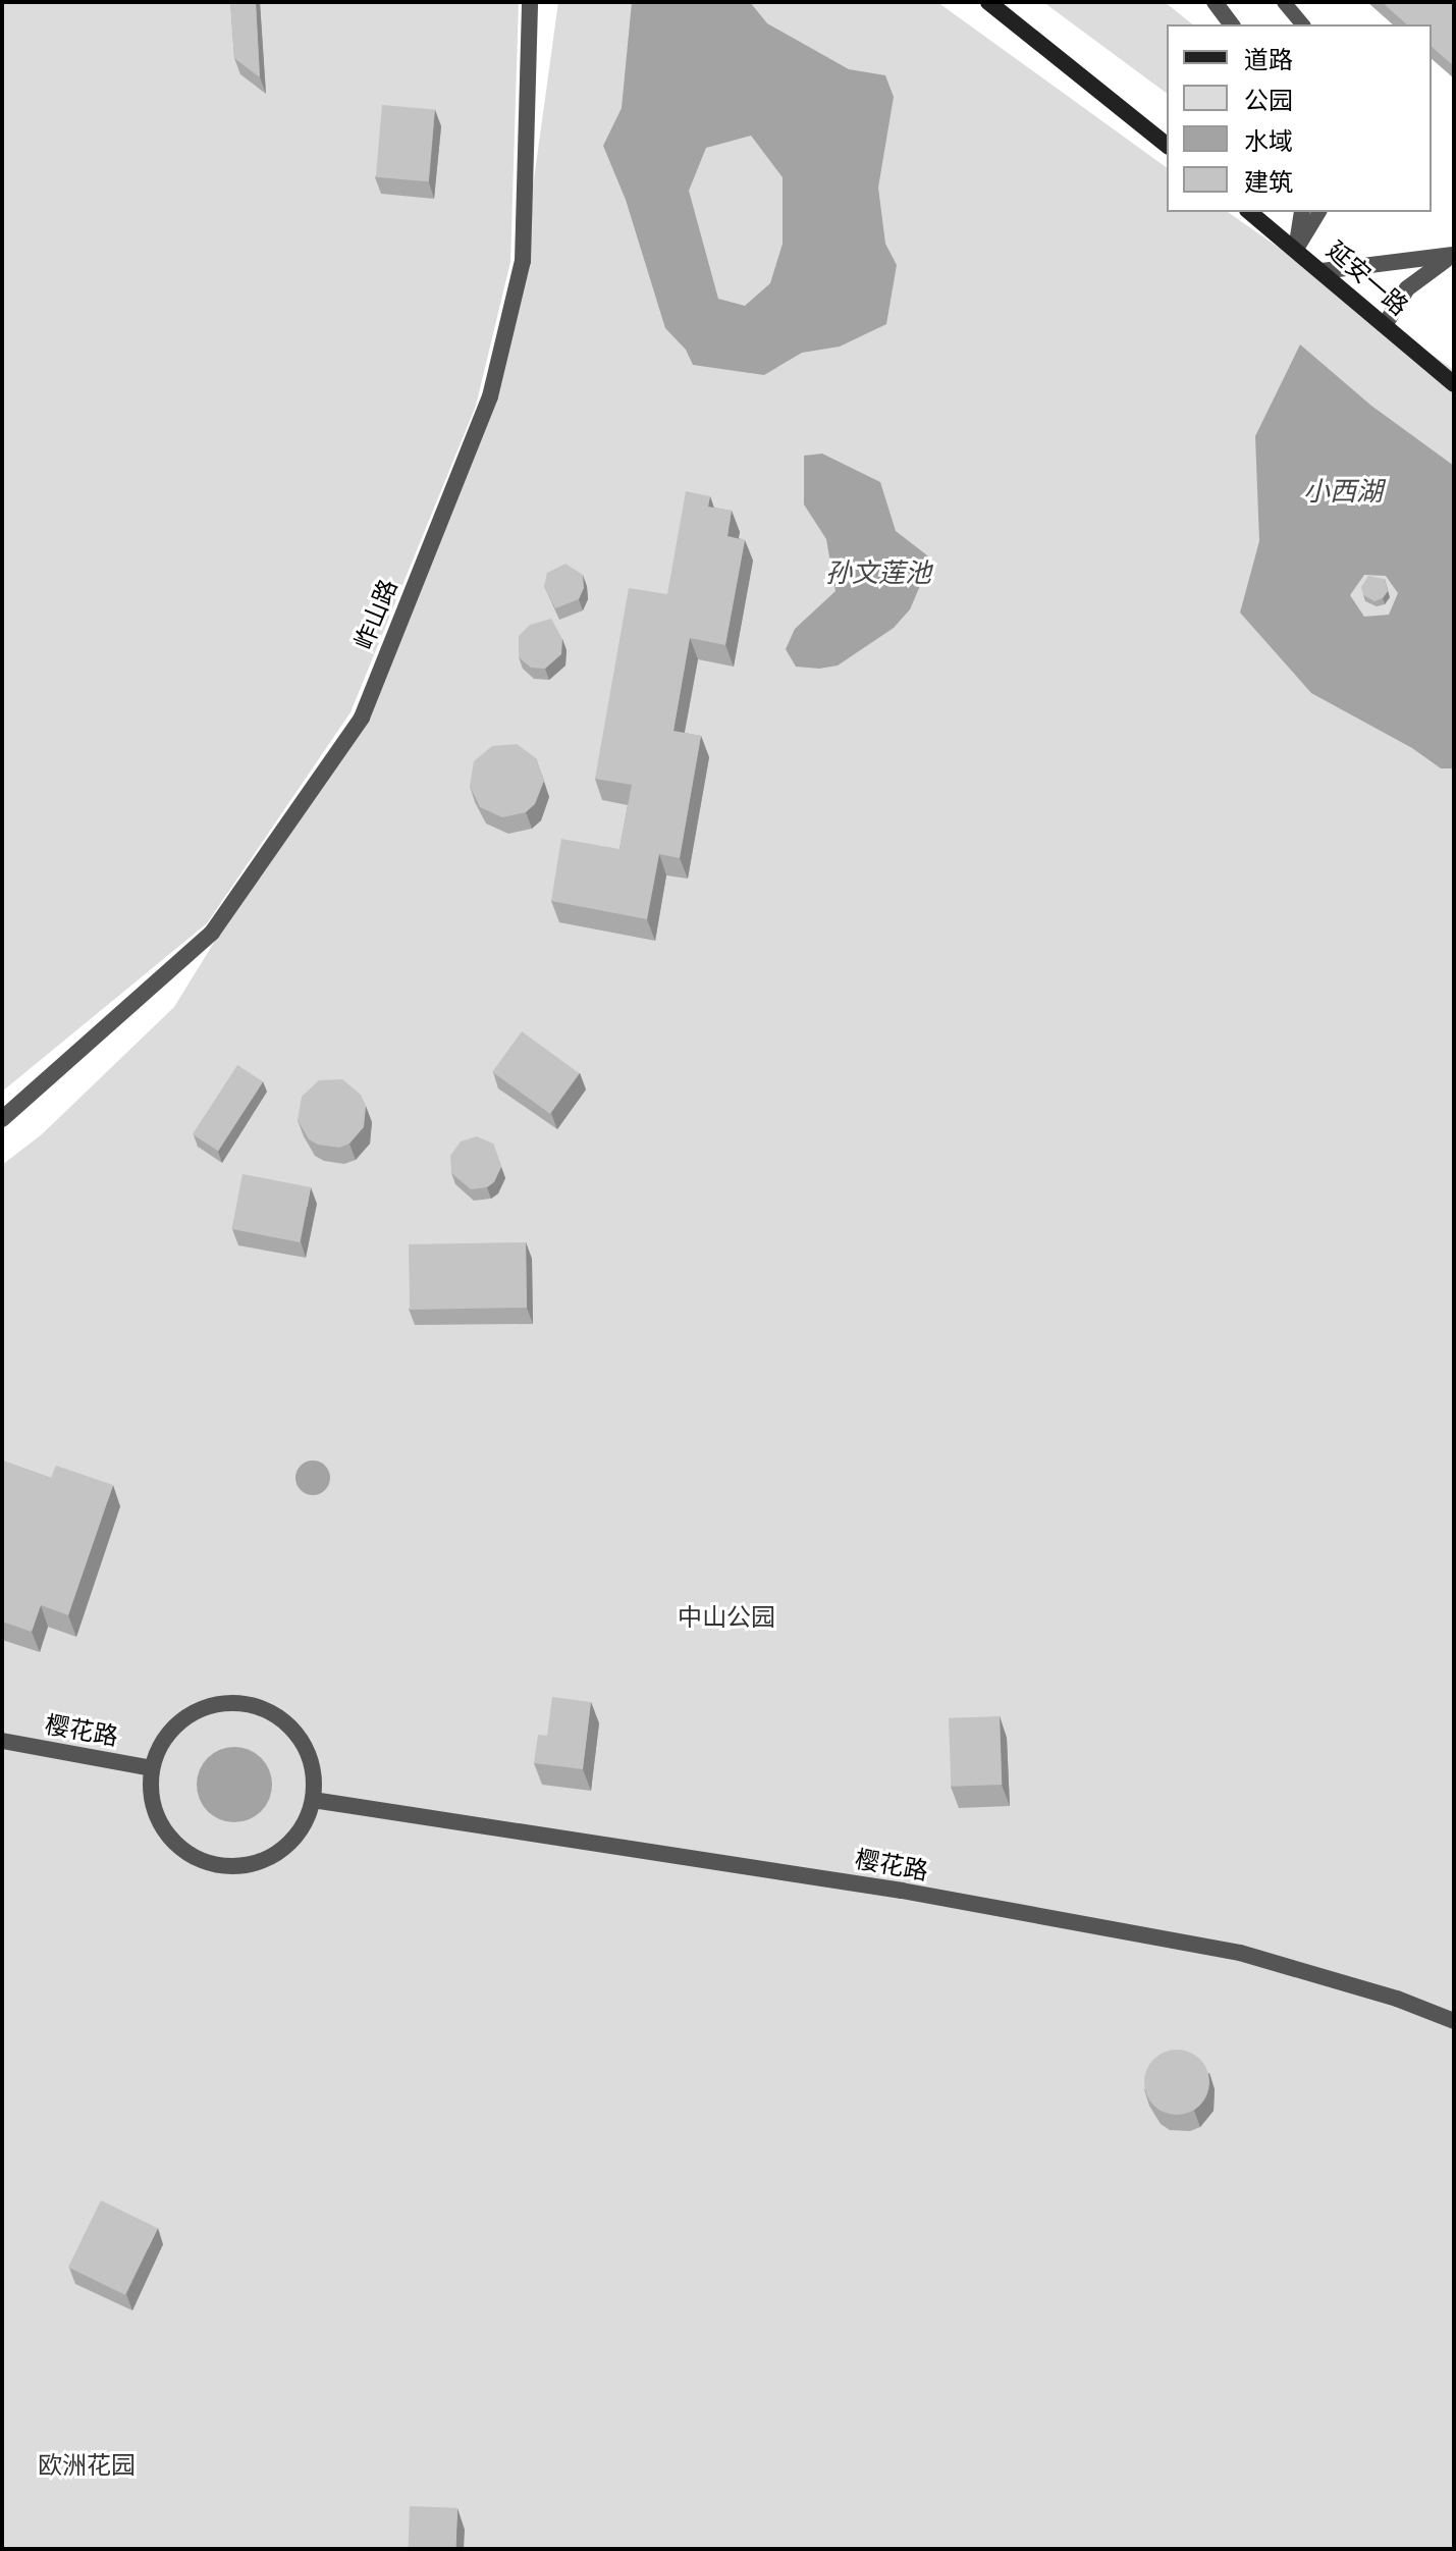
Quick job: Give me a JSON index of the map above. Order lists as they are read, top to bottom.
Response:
{
  "streets": {
    "main road": ["延安一路"],
    "street": ["岞山路", "樱花路"]
  },
  "water": ["小西湖", "孙文莲池"],
  "parks": ["中山公园", "欧洲花园"],
  "legend": [
    "道路",
    "公园",
    "水域",
    "建筑"
  ]
}
